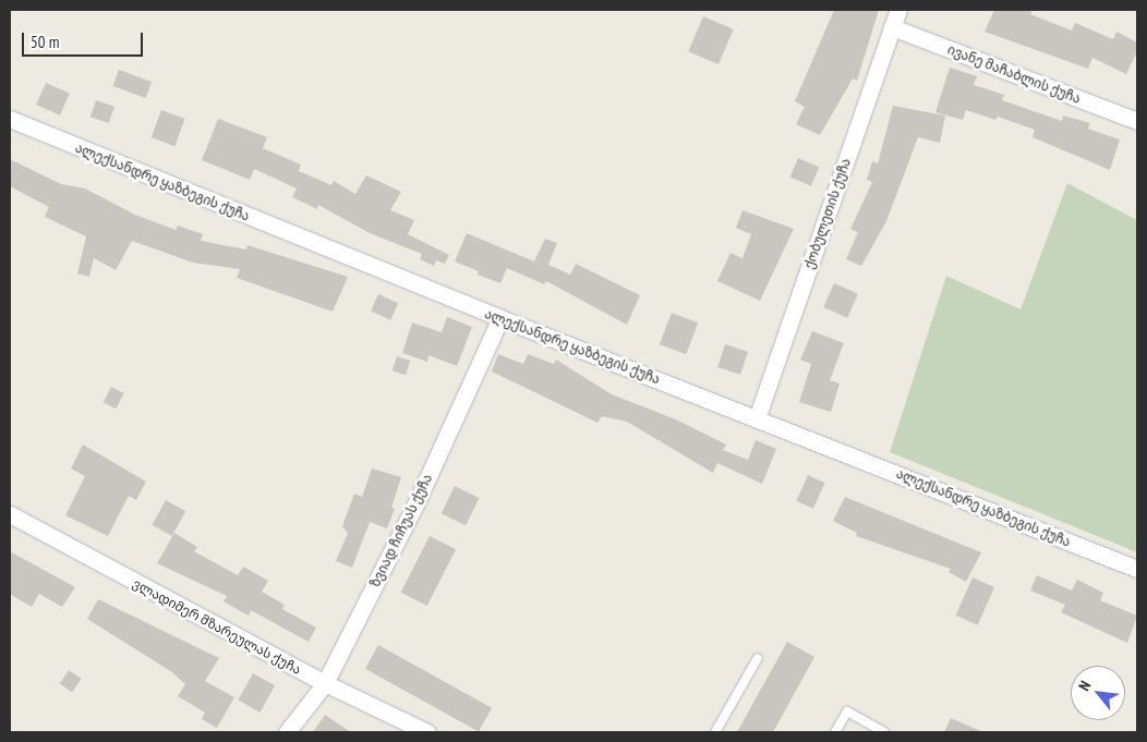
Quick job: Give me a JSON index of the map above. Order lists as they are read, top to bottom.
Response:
{
  "streets": {
    "street": [
      "ივანე მაჩაბლის ქუჩა",
      "ალექსანდრე ყაზბეგის ქუჩა",
      "ქობულეთის ქუჩა",
      "ზვიად ჩიჩუას ქუჩა",
      "ვლადიმერ მზარეულას ქუჩა"
    ]
  },
  "crossings": [
    ["ივანე მაჩაბლის ქუჩა", "ქობულეთის ქუჩა"],
    ["ალექსანდრე ყაზბეგის ქუჩა", "ქობულეთის ქუჩა"],
    ["ალექსანდრე ყაზბეგის ქუჩა", "ზვიად ჩიჩუას ქუჩა"],
    ["ზვიად ჩიჩუას ქუჩა", "ვლადიმერ მზარეულას ქუჩა"]
  ],
  "scale_bar": "50 m",
  "north": "top left"
}
